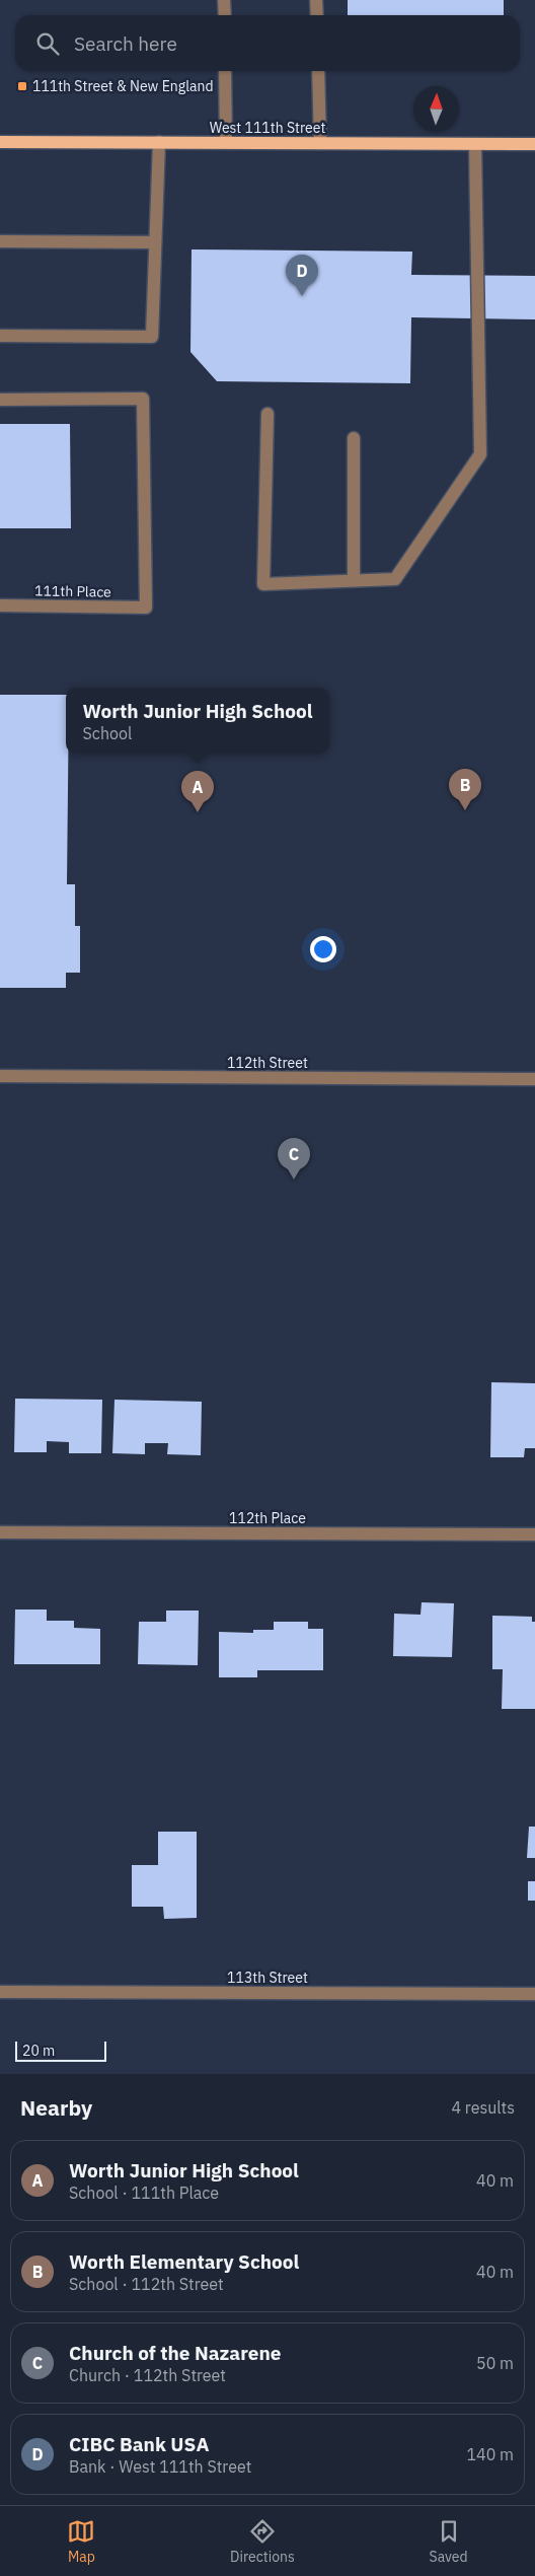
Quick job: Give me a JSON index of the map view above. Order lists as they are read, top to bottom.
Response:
{
  "streets": {
    "main road": ["West 111th Street"],
    "street": [
      "111th Place",
      "112th Street",
      "112th Place",
      "113th Street"
    ]
  },
  "places": {
    "transit": ["111th Street & New England"]
  },
  "scale_bar": "20 m",
  "north": "top",
  "page": {
    "search": "Search here",
    "pins": [
      "D",
      "B",
      "A",
      "C"
    ],
    "popup": ["Worth Junior High School", "School"],
    "scale": "20 m",
    "heading": ["Nearby", "4 results"],
    "list": [
      {
        "mark": "A",
        "name": "Worth Junior High School",
        "note": "School · 111th Place",
        "value": "40 m"
      },
      {
        "mark": "B",
        "name": "Worth Elementary School",
        "note": "School · 112th Street",
        "value": "40 m"
      },
      {
        "mark": "C",
        "name": "Church of the Nazarene",
        "note": "Church · 112th Street",
        "value": "50 m"
      },
      {
        "mark": "D",
        "name": "CIBC Bank USA",
        "note": "Bank · West 111th Street",
        "value": "140 m"
      }
    ],
    "nav": ["Map", "Directions", "Saved"]
  }
}
